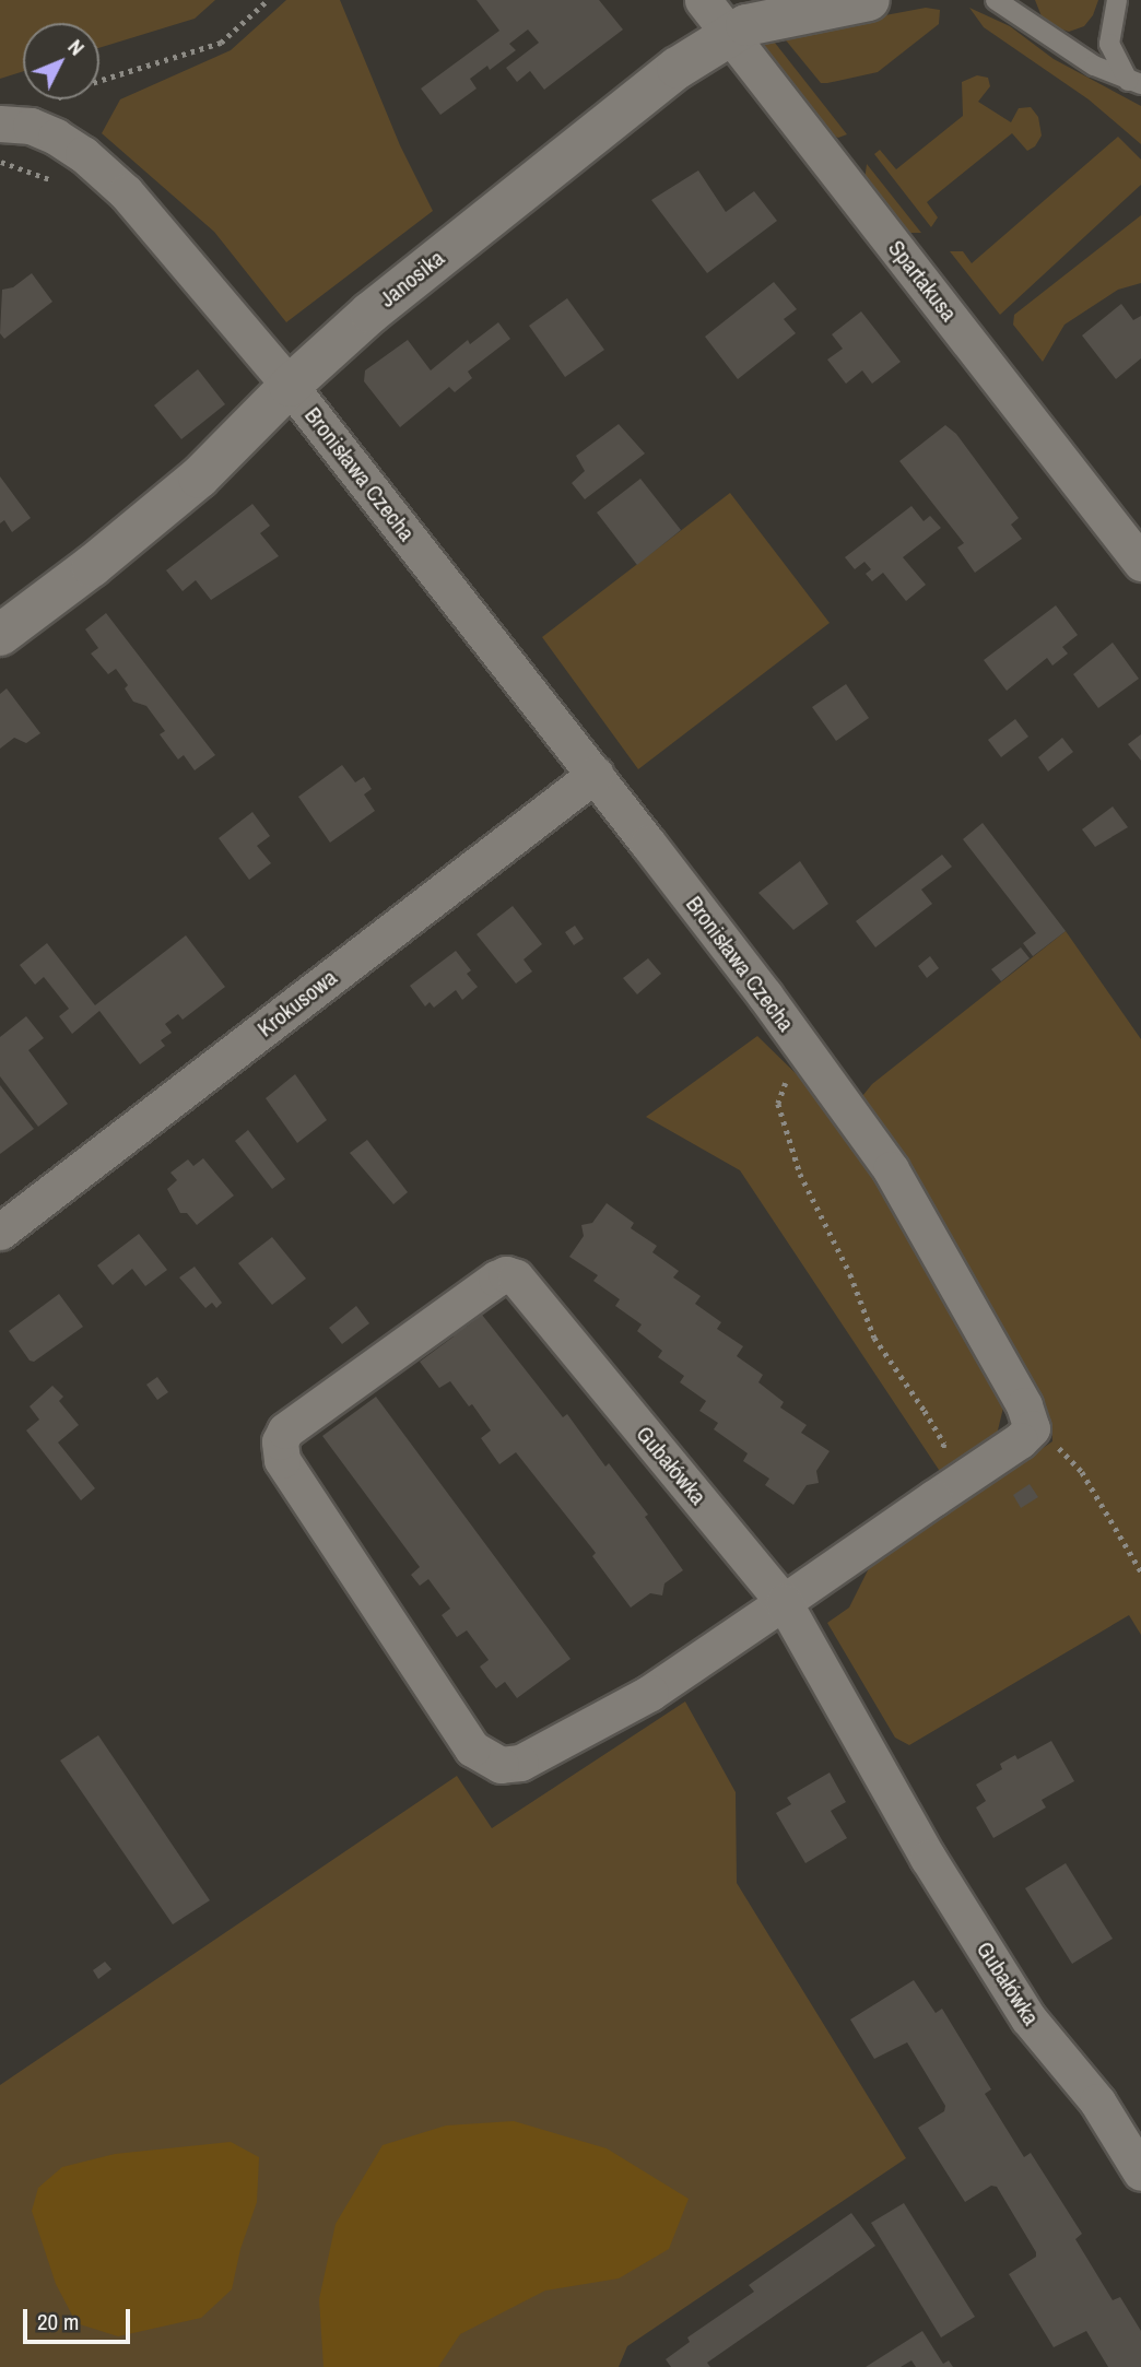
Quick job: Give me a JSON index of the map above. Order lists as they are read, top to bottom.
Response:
{
  "streets": {
    "street": [
      "Janosika",
      "Spartakusa",
      "Bronisława Czecha",
      "Krokusowa",
      "Gubałówka"
    ]
  },
  "crossings": [
    ["Janosika", "Spartakusa"],
    ["Janosika", "Bronisława Czecha"],
    ["Bronisława Czecha", "Krokusowa"]
  ],
  "scale_bar": "20 m",
  "north": "top right"
}
